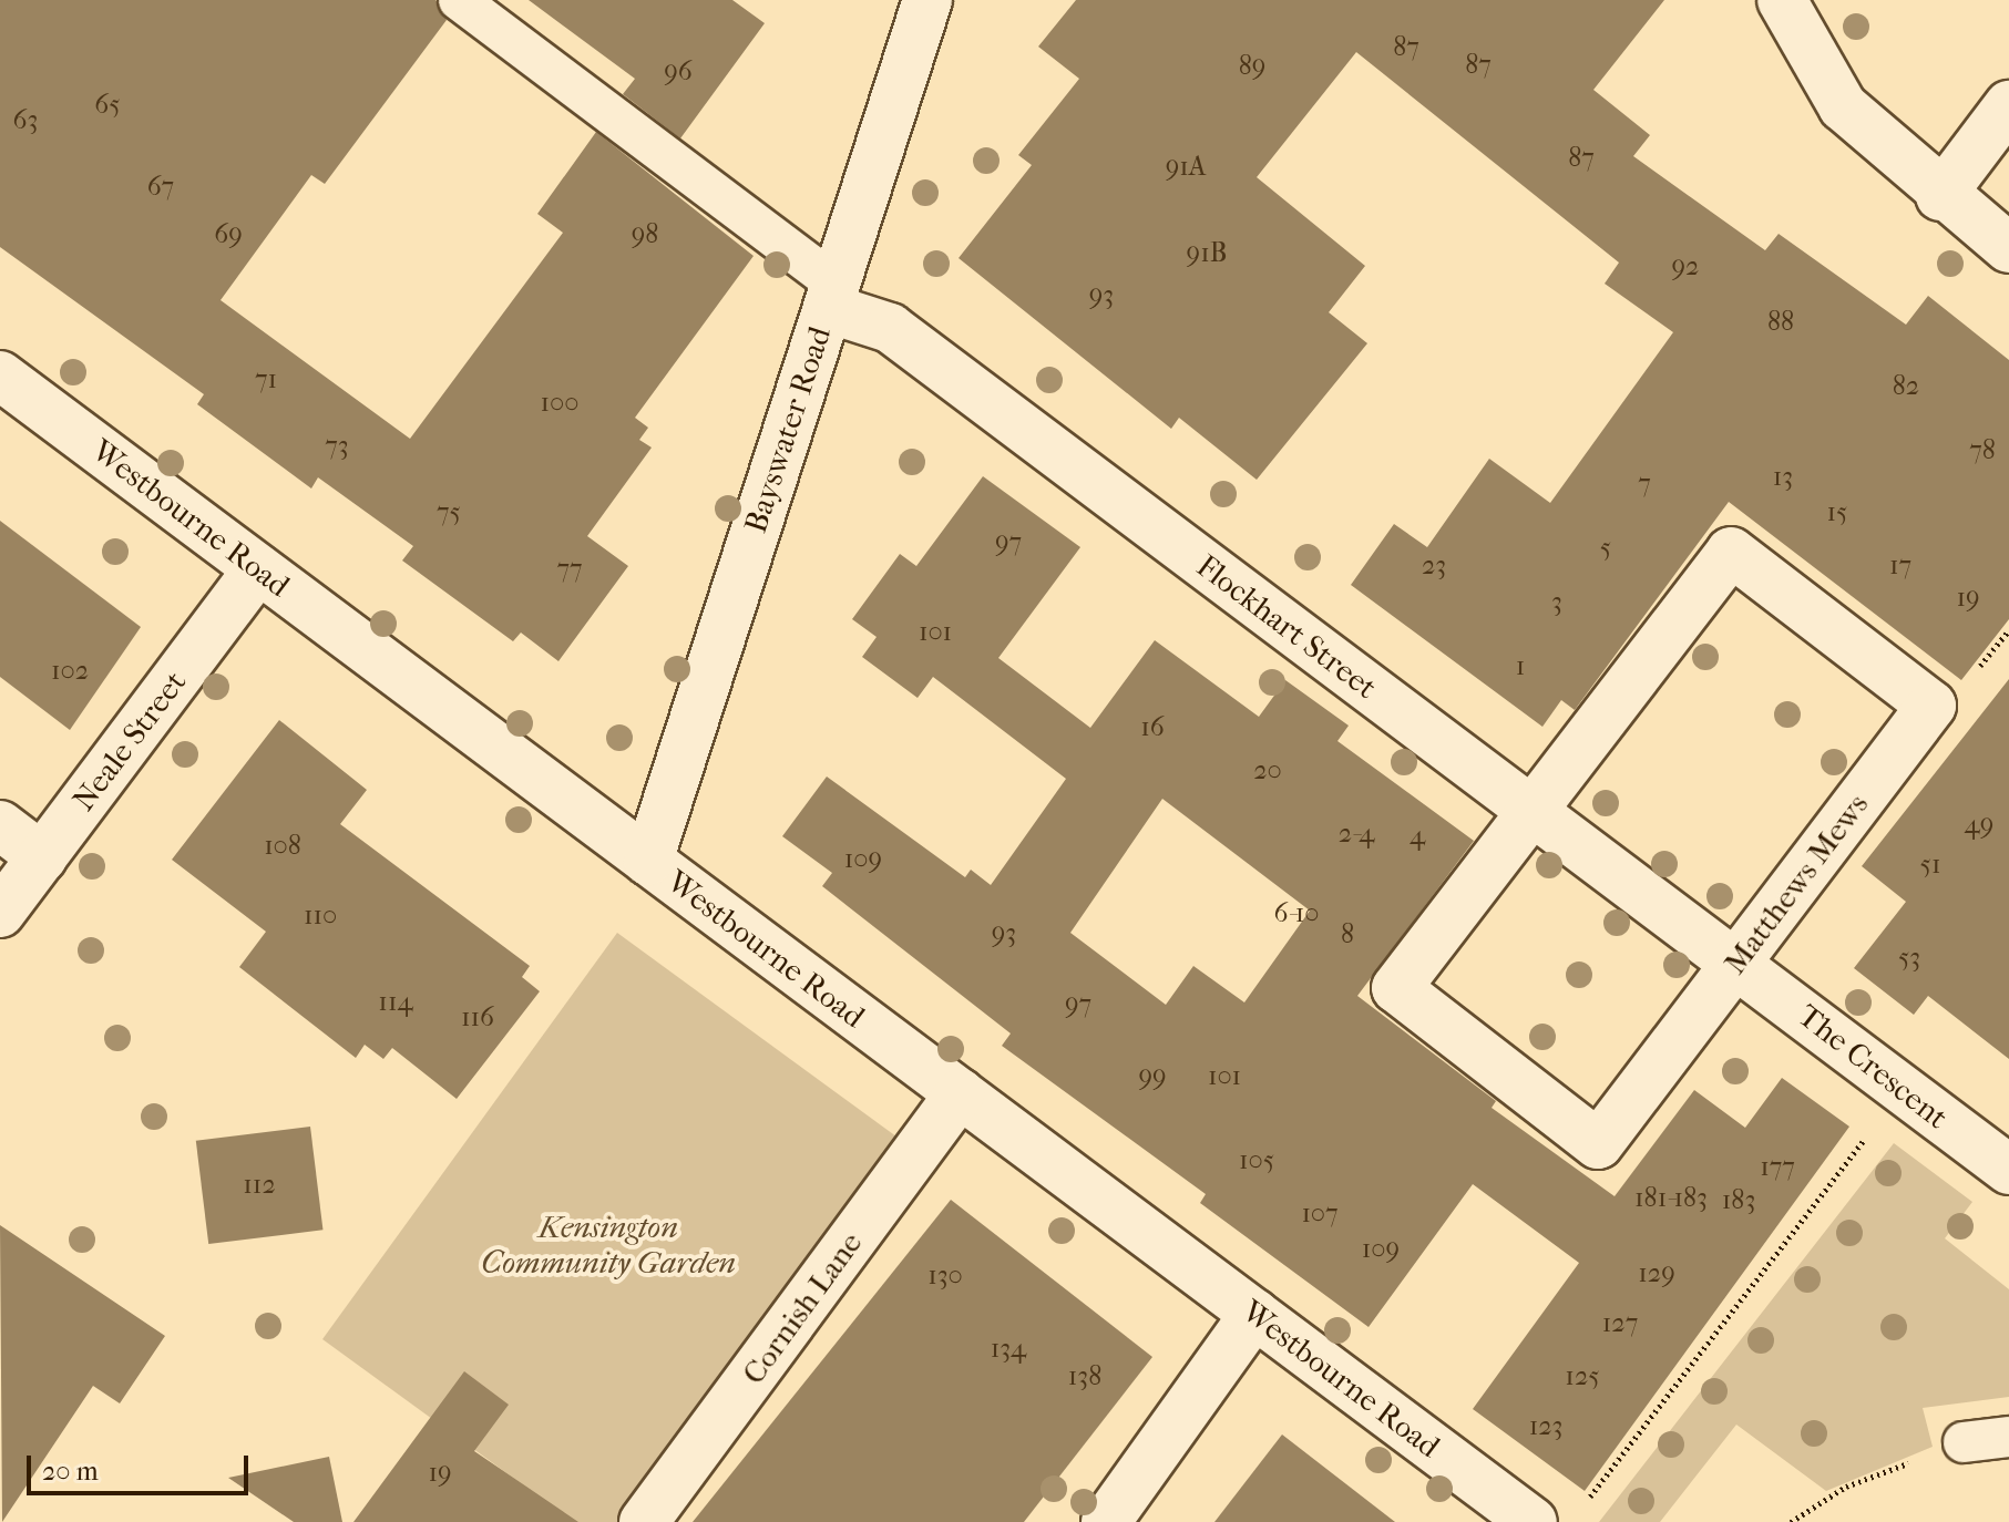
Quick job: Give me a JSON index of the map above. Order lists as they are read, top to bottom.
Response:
{
  "streets": {
    "street": [
      "Bayswater Road",
      "Westbourne Road",
      "Flockhart Street",
      "Neale Street",
      "Matthews Mews",
      "The Crescent",
      "Cornish Lane"
    ]
  },
  "crossings": [
    ["Bayswater Road", "Westbourne Road"],
    ["Bayswater Road", "Flockhart Street"],
    ["Westbourne Road", "Neale Street"],
    ["Westbourne Road", "Cornish Lane"],
    ["Flockhart Street", "Matthews Mews"],
    ["Flockhart Street", "The Crescent"],
    ["Matthews Mews", "The Crescent"]
  ],
  "parks": ["Kensington Community Garden"],
  "house_numbers": [
    "87",
    "87",
    "89",
    "96",
    "65",
    "63",
    "87",
    "91A",
    "67",
    "69",
    "98",
    "91B",
    "92",
    "93",
    "88",
    "71",
    "82",
    "100",
    "73",
    "78",
    "13",
    "7",
    "75",
    "15",
    "97",
    "5",
    "23",
    "17",
    "77",
    "19",
    "3",
    "101",
    "1",
    "102",
    "16",
    "20",
    "49",
    "2-4",
    "4",
    "108",
    "109",
    "51",
    "6-10",
    "110",
    "93",
    "8",
    "53",
    "114",
    "97",
    "116",
    "99",
    "101",
    "105",
    "177",
    "112",
    "181-183",
    "183",
    "107",
    "109",
    "129",
    "130",
    "127",
    "134",
    "138",
    "125",
    "123",
    "19"
  ],
  "scale_bar": "20 m"
}
